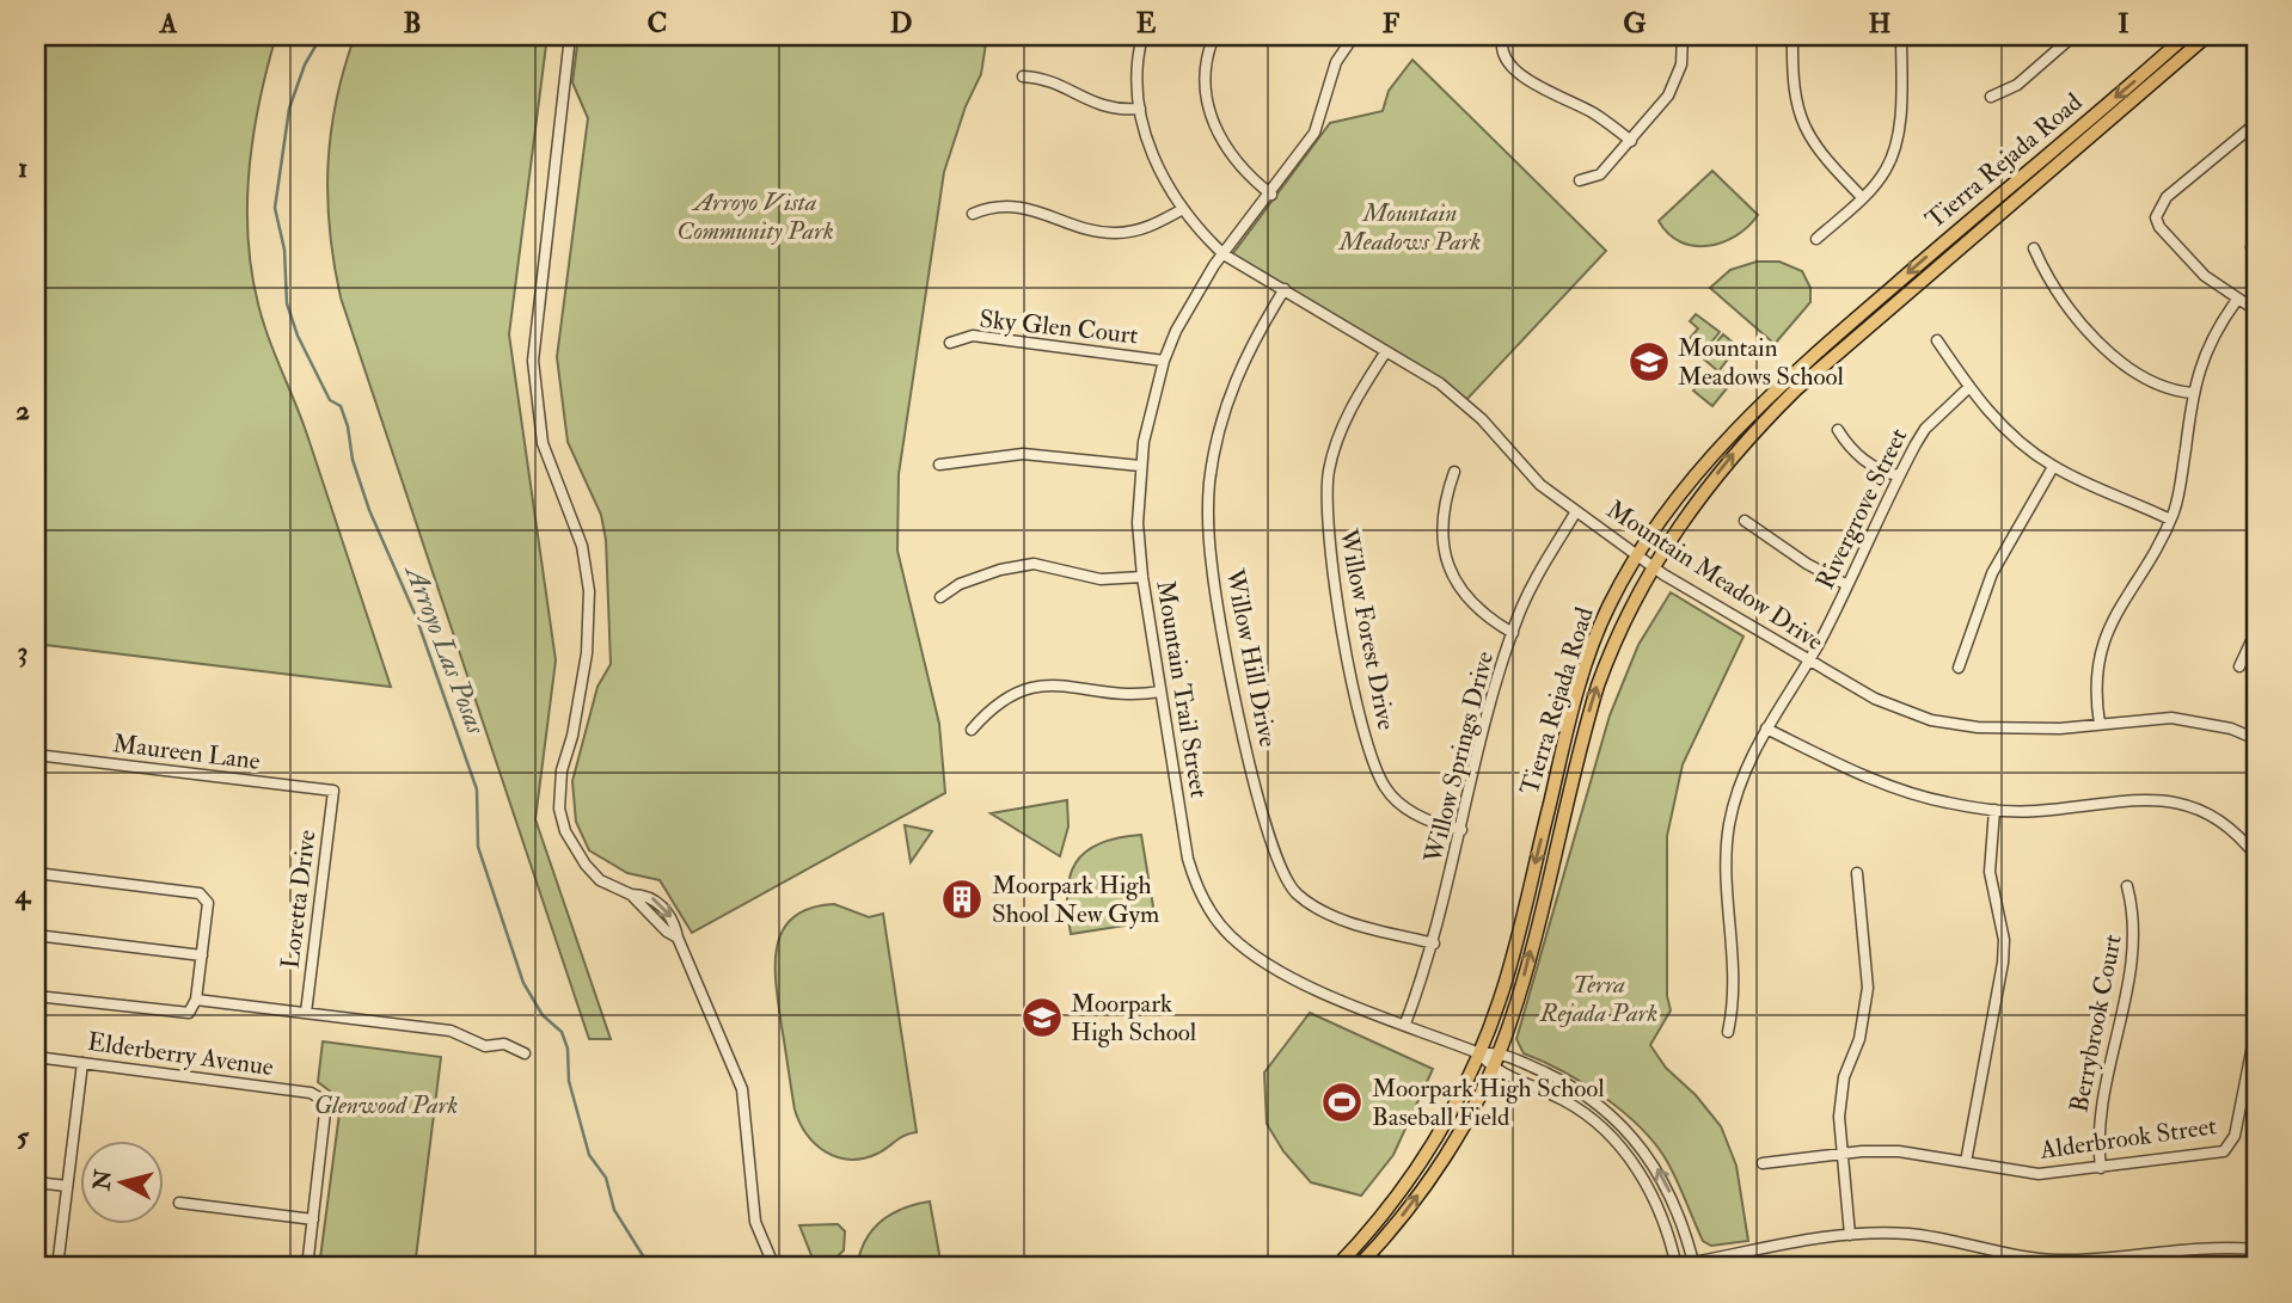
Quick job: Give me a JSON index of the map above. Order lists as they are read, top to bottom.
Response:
{
  "streets": {
    "main road": ["Tierra Rejada Road"],
    "street": [
      "Sky Glen Court",
      "Rivergrove Street",
      "Mountain Meadow Drive",
      "Willow Forest Drive",
      "Willow Hill Drive",
      "Mountain Trail Street",
      "Maureen Lane",
      "Willow Springs Drive",
      "Loretta Drive",
      "Berrybrook Court",
      "Elderberry Avenue",
      "Alderbrook Street"
    ]
  },
  "crossings": [
    ["Tierra Rejada Road", "Mountain Meadow Drive"],
    ["Tierra Rejada Road", "Mountain Trail Street"],
    ["Sky Glen Court", "Mountain Trail Street"],
    ["Rivergrove Street", "Mountain Meadow Drive"],
    ["Mountain Meadow Drive", "Willow Forest Drive"],
    ["Mountain Meadow Drive", "Willow Hill Drive"],
    ["Mountain Meadow Drive", "Mountain Trail Street"],
    ["Mountain Meadow Drive", "Willow Springs Drive"],
    ["Willow Forest Drive", "Willow Springs Drive"],
    ["Willow Hill Drive", "Willow Springs Drive"],
    ["Mountain Trail Street", "Willow Springs Drive"],
    ["Maureen Lane", "Loretta Drive"],
    ["Berrybrook Court", "Alderbrook Street"]
  ],
  "water": ["Arroyo Las Posas"],
  "parks": [
    "Arroyo Vista Community Park",
    "Mountain Meadows Park",
    "Terra Rejada Park",
    "Glenwood Park"
  ],
  "places": {
    "school or university": ["Mountain Meadows School", "Moorpark High School"],
    "building": ["Moorpark High Shool New Gym"],
    "sports": ["Moorpark High School Baseball Field"]
  },
  "north": "left",
  "grid": {
    "columns": [
      "A",
      "B",
      "C",
      "D",
      "E",
      "F",
      "G",
      "H",
      "I"
    ],
    "rows": [
      "1",
      "2",
      "3",
      "4",
      "5"
    ]
  }
}
